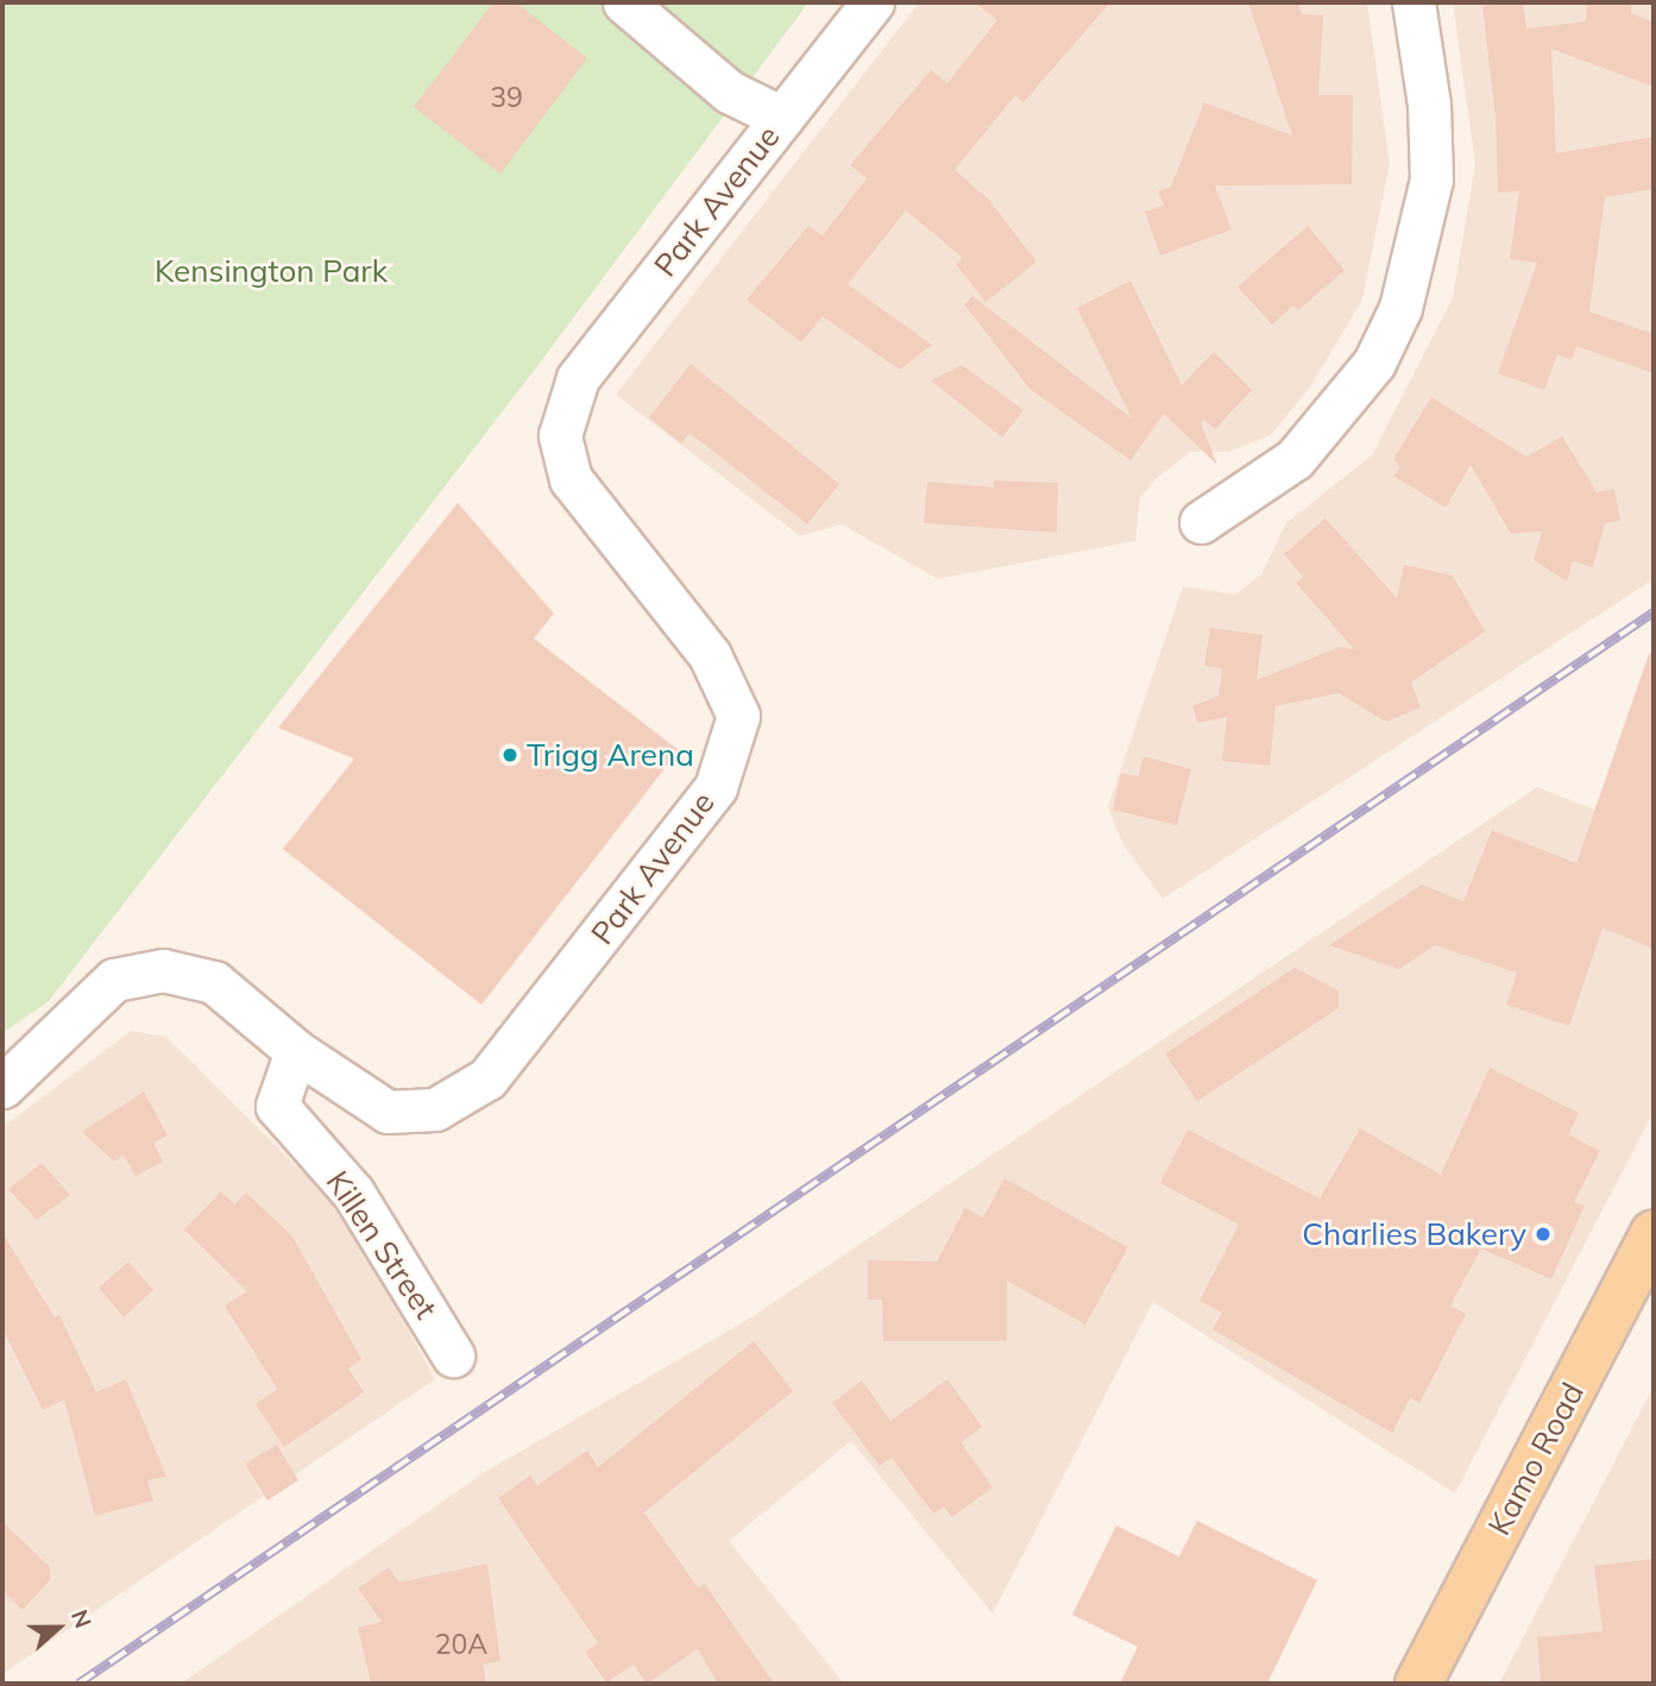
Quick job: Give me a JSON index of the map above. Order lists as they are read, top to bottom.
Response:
{
  "streets": {
    "main road": ["Kamo Road"],
    "street": ["Park Avenue", "Killen Street"]
  },
  "crossings": [
    ["Park Avenue", "Killen Street"]
  ],
  "parks": ["Kensington Park"],
  "places": ["Trigg Arena", "Charlies Bakery"],
  "house_numbers": ["39", "20A"],
  "north": "right"
}
